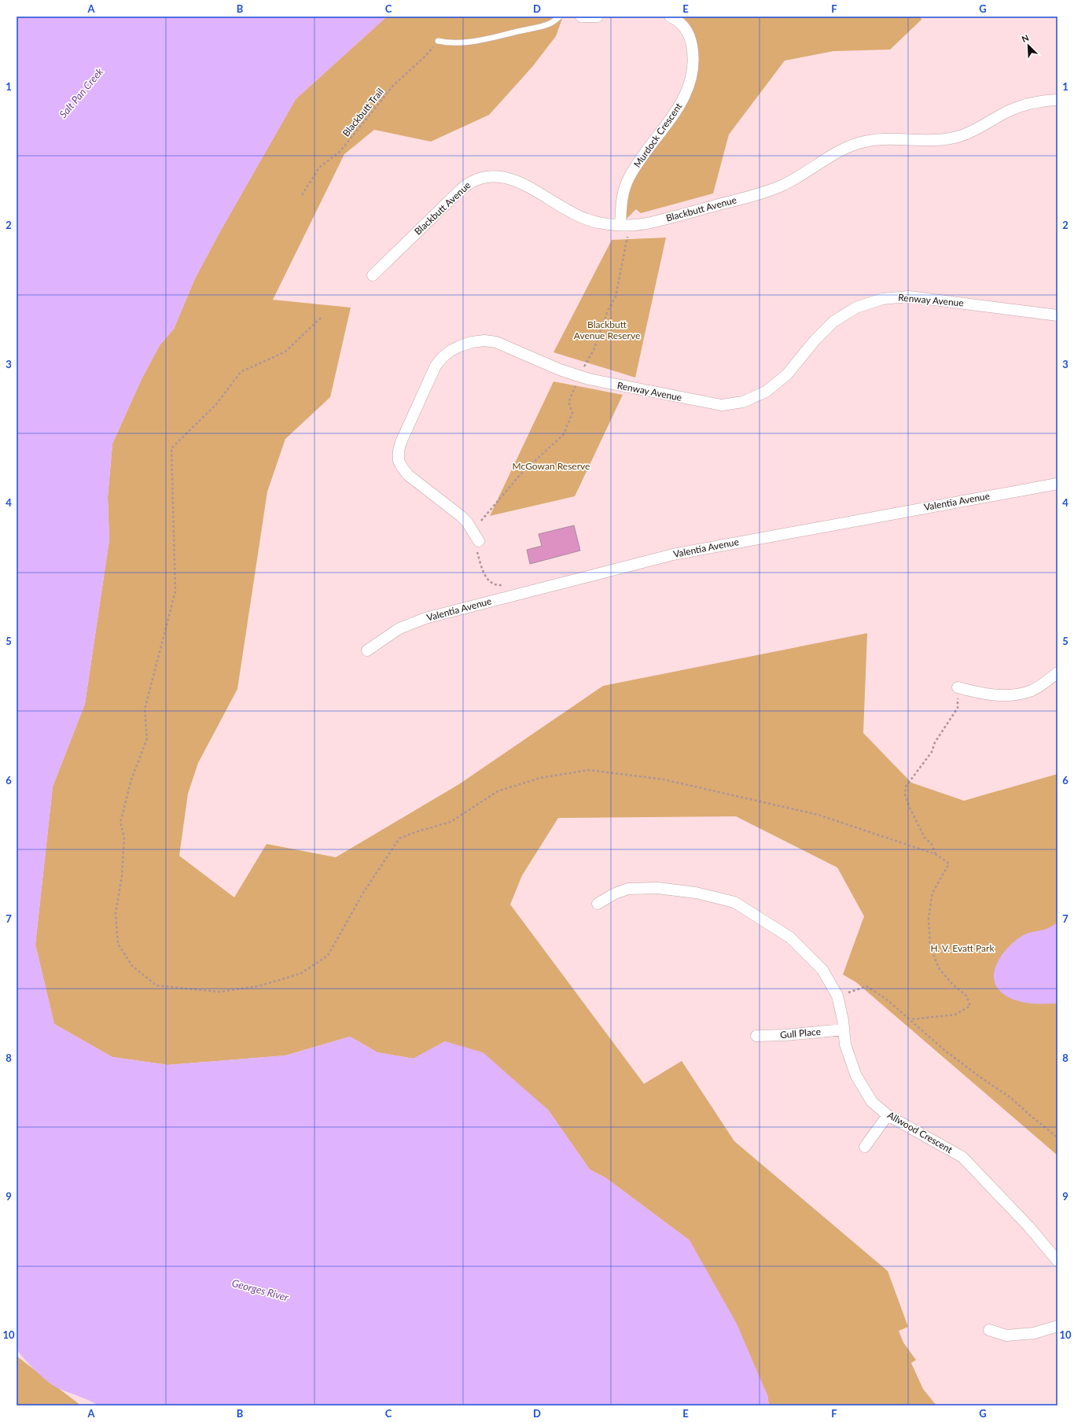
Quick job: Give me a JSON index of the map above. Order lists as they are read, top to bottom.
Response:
{
  "streets": {
    "street": [
      "Murdock Crescent",
      "Blackbutt Avenue",
      "Renway Avenue",
      "Valentia Avenue",
      "Gull Place",
      "Allwood Crescent"
    ],
    "path": ["Blackbutt Trail"]
  },
  "crossings": [
    ["Murdock Crescent", "Blackbutt Avenue"],
    ["Gull Place", "Allwood Crescent"]
  ],
  "water": ["Salt Pan Creek", "Georges River"],
  "parks": ["Blackbutt Avenue Reserve", "McGowan Reserve", "H. V. Evatt Park"],
  "north": "top left",
  "grid": {
    "columns": [
      "A",
      "B",
      "C",
      "D",
      "E",
      "F",
      "G"
    ],
    "rows": [
      "1",
      "2",
      "3",
      "4",
      "5",
      "6",
      "7",
      "8",
      "9",
      "10"
    ]
  }
}
